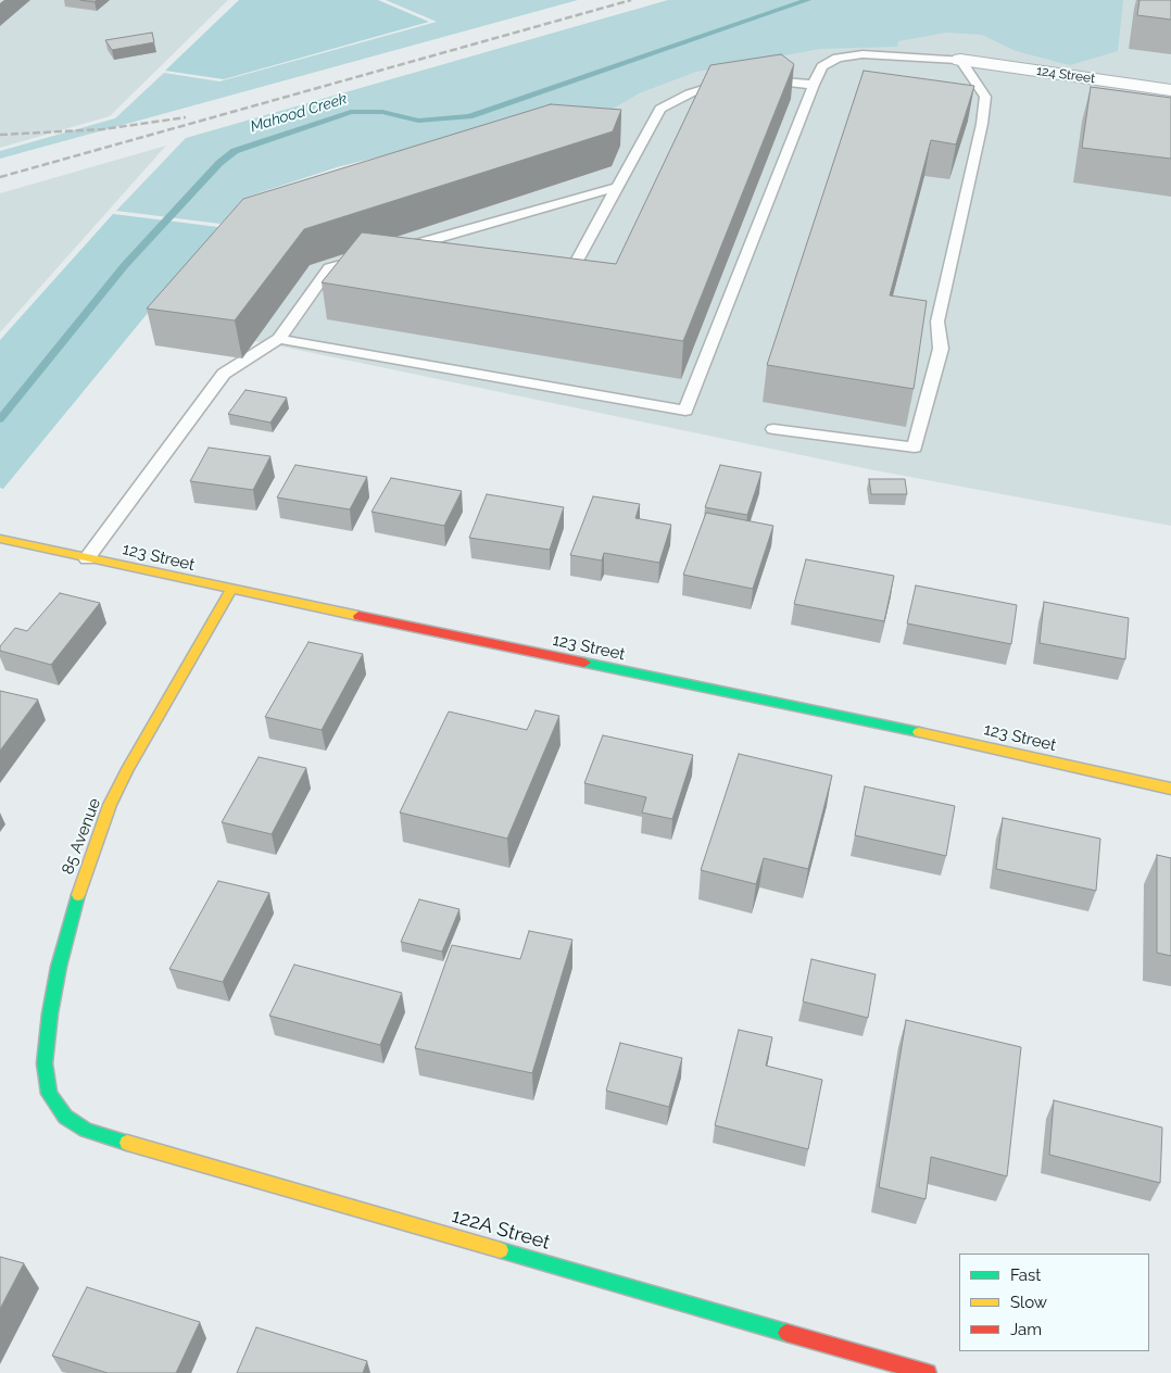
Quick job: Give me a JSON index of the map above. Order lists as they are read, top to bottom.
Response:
{
  "streets": {
    "street": [
      "124 Street",
      "123 Street",
      "85 Avenue",
      "122A Street"
    ]
  },
  "crossings": [
    ["123 Street", "85 Avenue"],
    ["85 Avenue", "122A Street"]
  ],
  "water": ["Mahood Creek"],
  "legend": ["Fast", "Slow", "Jam"]
}
